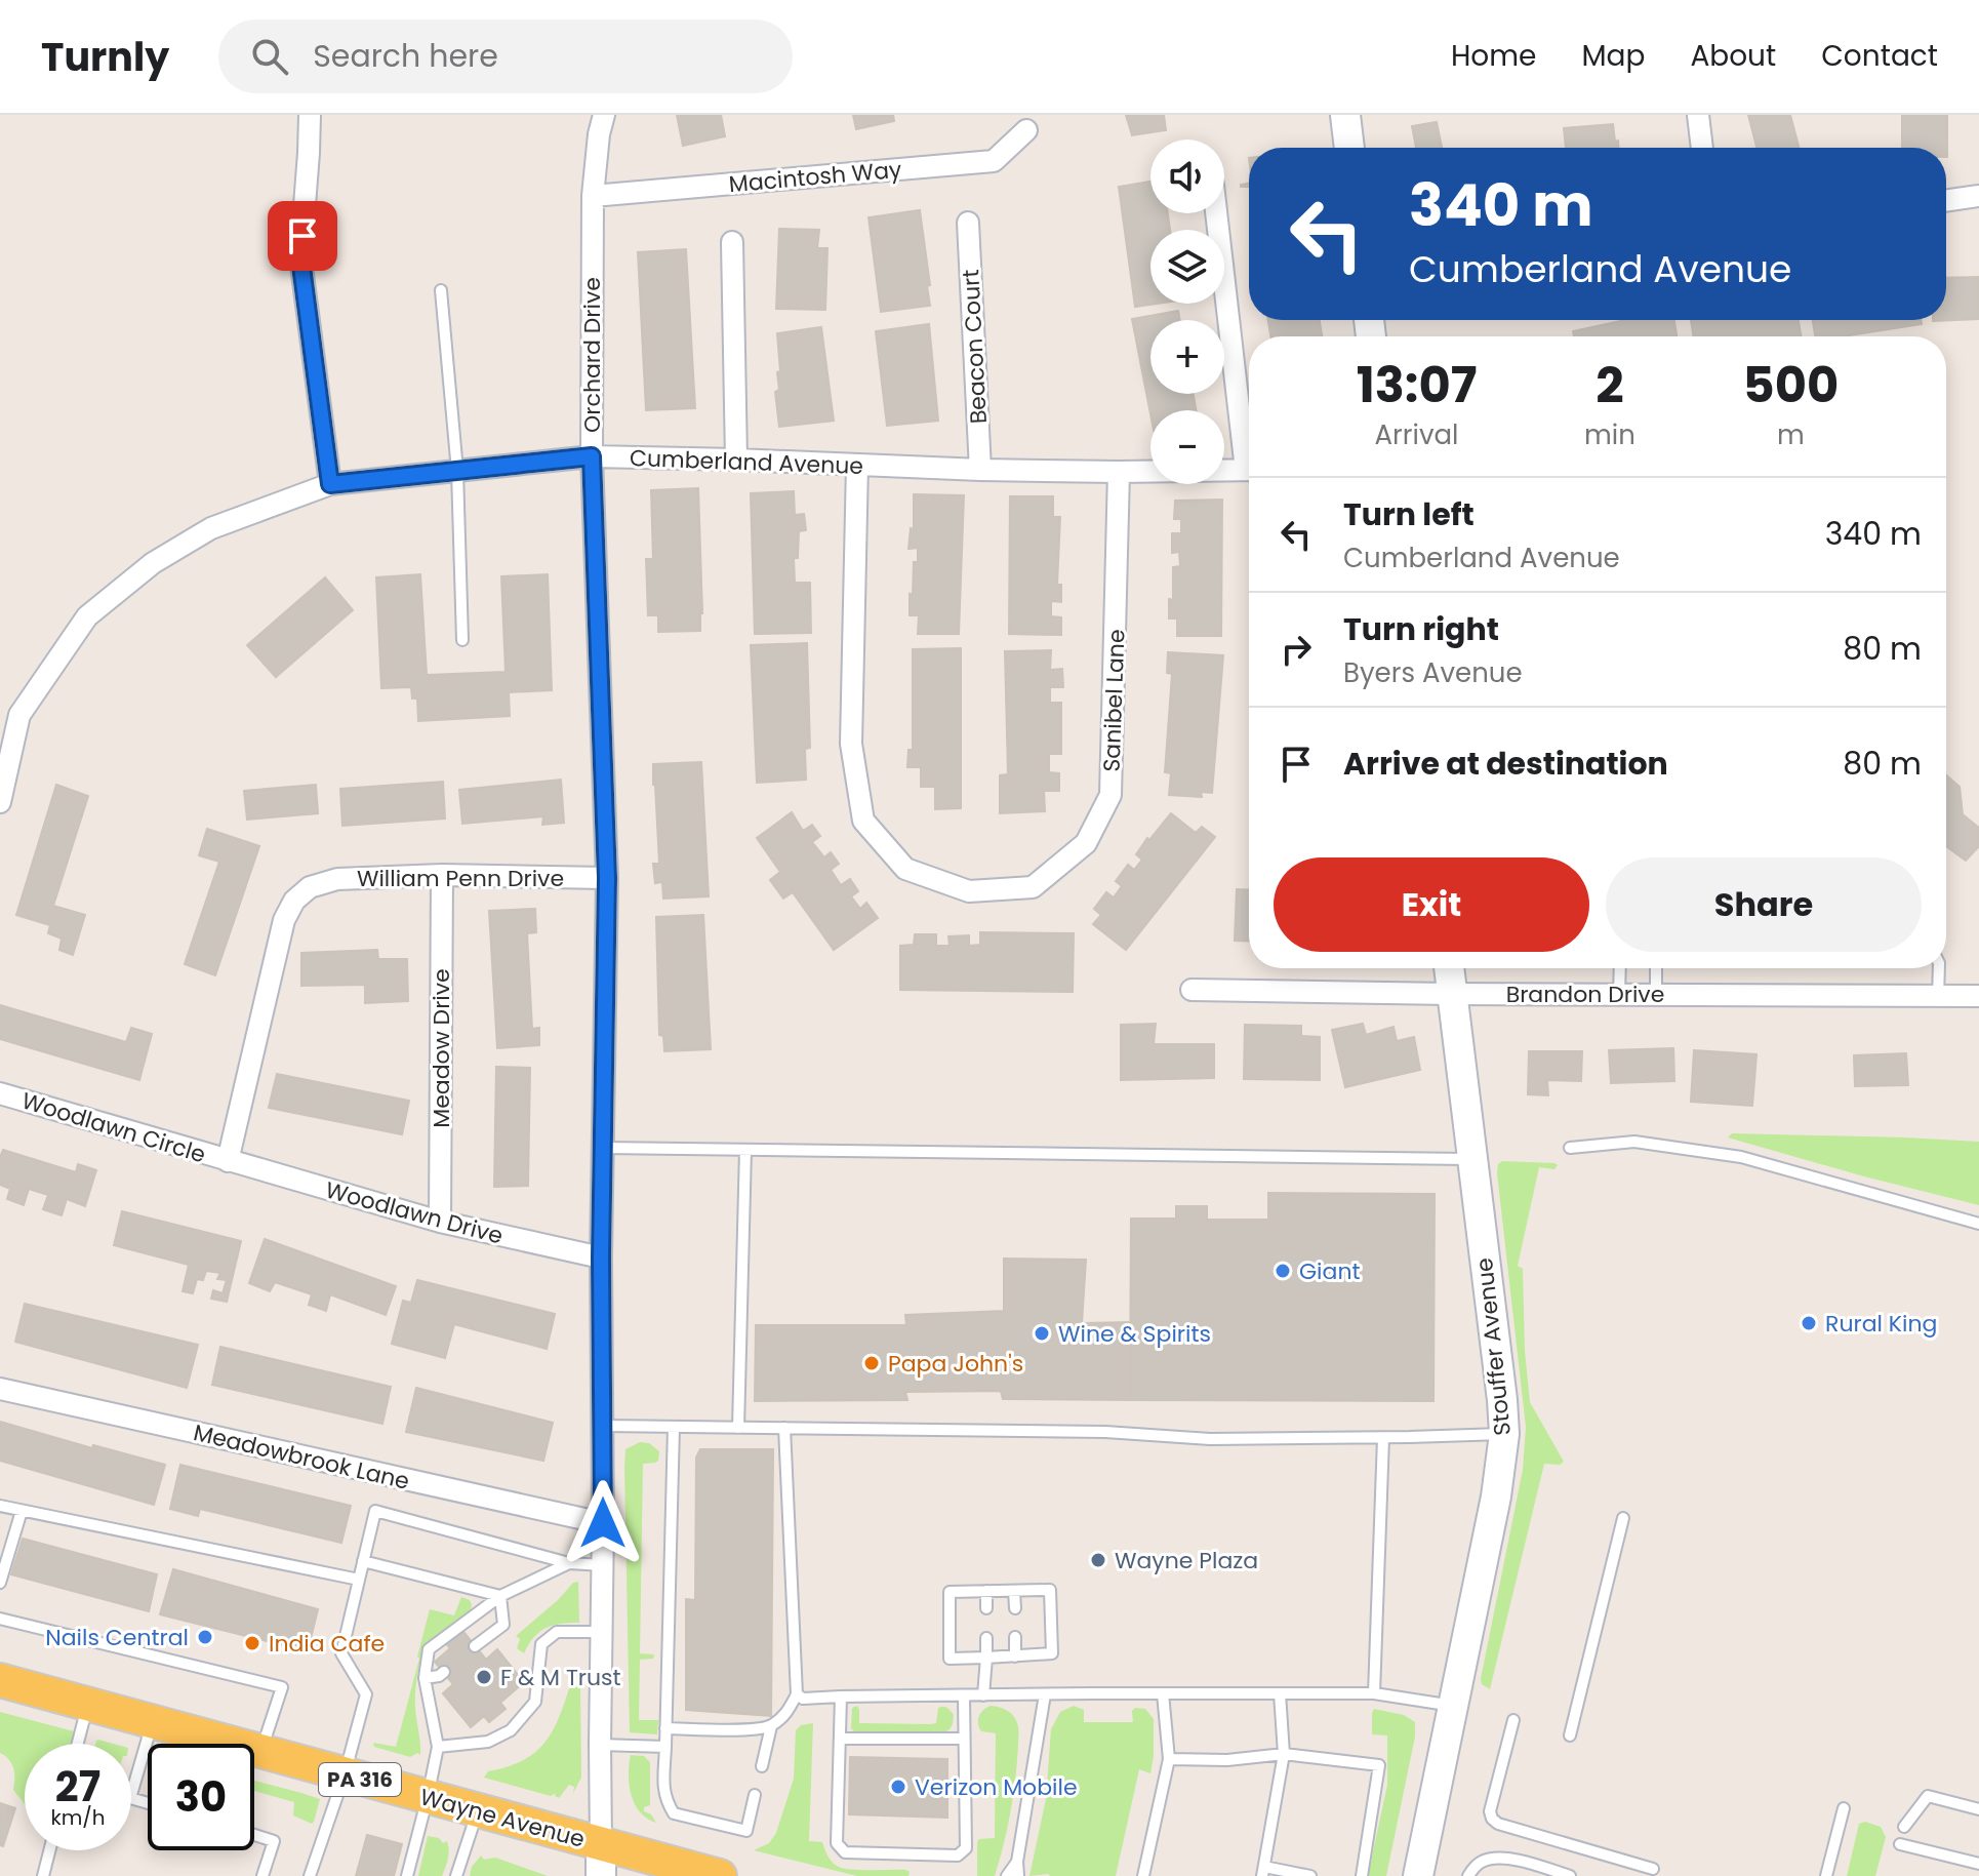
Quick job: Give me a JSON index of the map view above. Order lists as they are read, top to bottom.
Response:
{
  "streets": {
    "main road": ["PA 316", "Wayne Avenue"],
    "street": [
      "Macintosh Way",
      "Beacon Court",
      "Orchard Drive",
      "Cumberland Avenue",
      "Sanibel Lane",
      "William Penn Drive",
      "Brandon Drive",
      "Meadow Drive",
      "Woodlawn Circle",
      "Woodlawn Drive",
      "Stouffer Avenue",
      "Meadowbrook Lane"
    ]
  },
  "crossings": [
    ["Macintosh Way", "Orchard Drive"],
    ["Beacon Court", "Cumberland Avenue"],
    ["Orchard Drive", "Cumberland Avenue"],
    ["Orchard Drive", "William Penn Drive"],
    ["Orchard Drive", "Woodlawn Drive"],
    ["Orchard Drive", "Meadowbrook Lane"],
    ["Orchard Drive", "Wayne Avenue"],
    ["Cumberland Avenue", "Sanibel Lane"],
    ["William Penn Drive", "Meadow Drive"],
    ["William Penn Drive", "Woodlawn Circle"],
    ["William Penn Drive", "Woodlawn Drive"],
    ["Brandon Drive", "Stouffer Avenue"],
    ["Meadow Drive", "Woodlawn Drive"],
    ["Woodlawn Circle", "Woodlawn Drive"]
  ],
  "places": [
    "Giant",
    "Rural King",
    "Wine & Spirits",
    "Papa John's",
    "Wayne Plaza",
    "Nails Central",
    "India Cafe",
    "F & M Trust",
    "Verizon Mobile"
  ],
  "page": {
    "header": "Turnly",
    "search": "Search here",
    "nav": [
      "Home",
      "Map",
      "About",
      "Contact"
    ],
    "map_buttons": ["+", "−"],
    "turn": ["340 m", "Cumberland Avenue"],
    "eta": [
      "13:07",
      "Arrival",
      "2",
      "min",
      "500",
      "m"
    ],
    "list": [
      {
        "name": "Turn left",
        "note": "Cumberland Avenue",
        "value": "340 m"
      },
      {
        "name": "Turn right",
        "note": "Byers Avenue",
        "value": "80 m"
      },
      {
        "name": "Arrive at destination",
        "value": "80 m"
      }
    ],
    "buttons": ["Exit", "Share"],
    "speed": "27 km/h",
    "limit": "30"
  }
}
